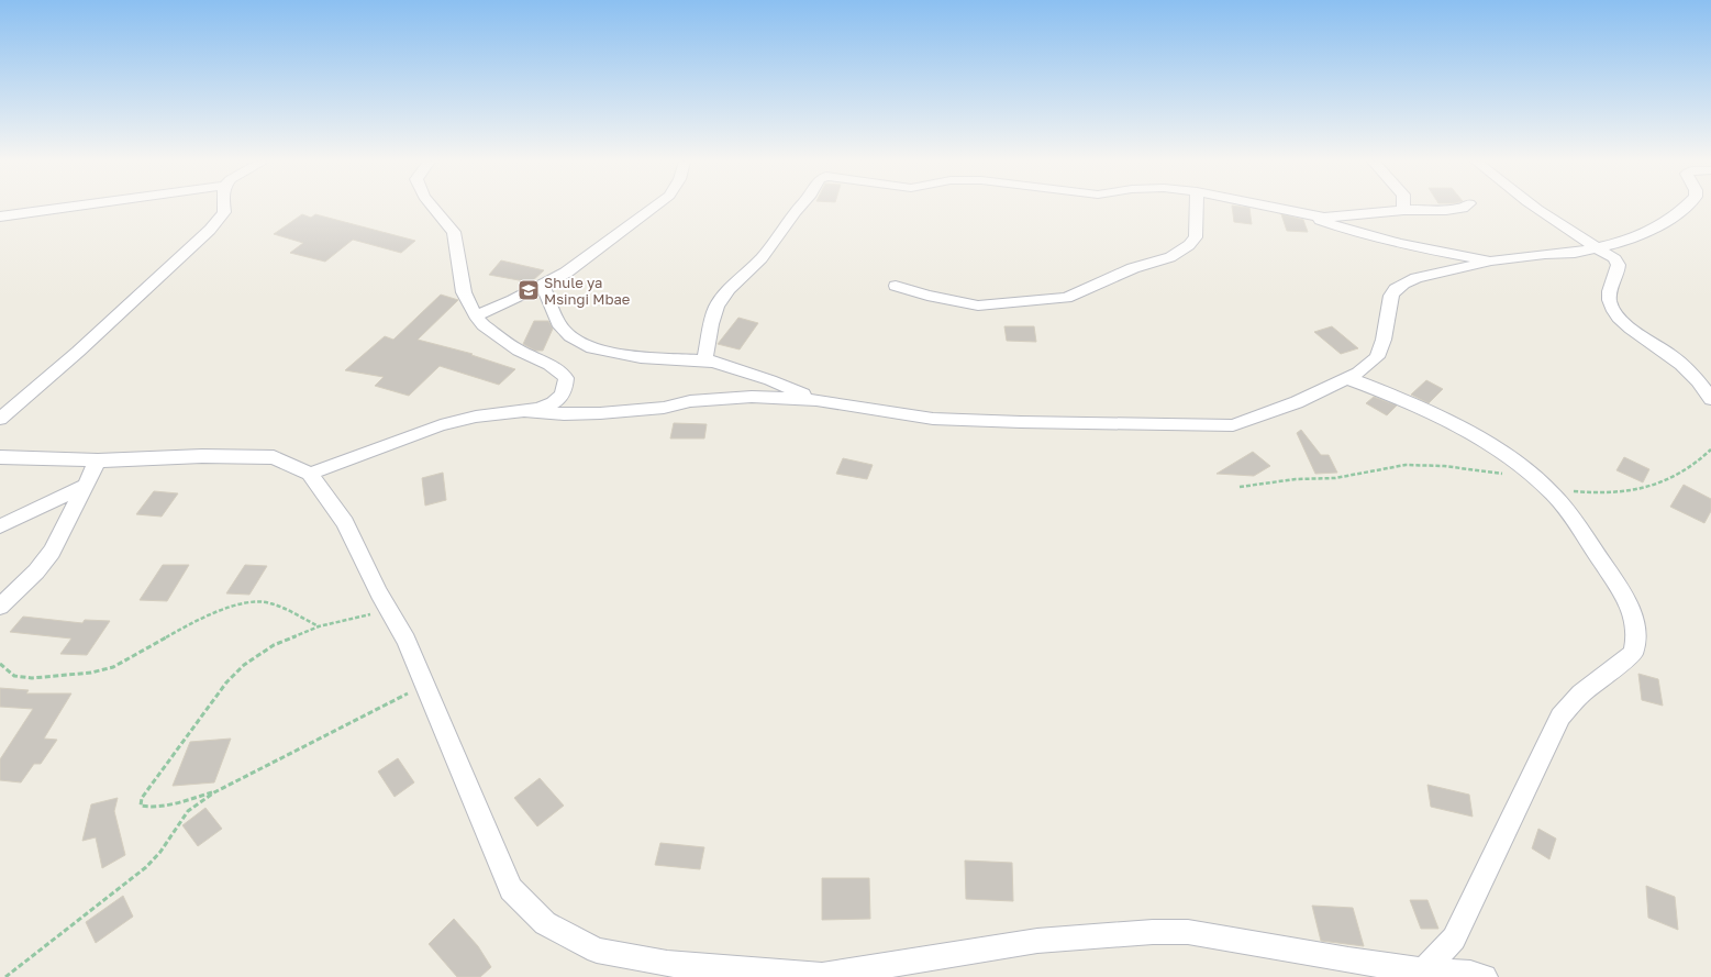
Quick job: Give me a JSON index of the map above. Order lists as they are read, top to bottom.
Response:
{
  "places": {
    "school or university": ["Shule ya Msingi Mbae"]
  }
}
